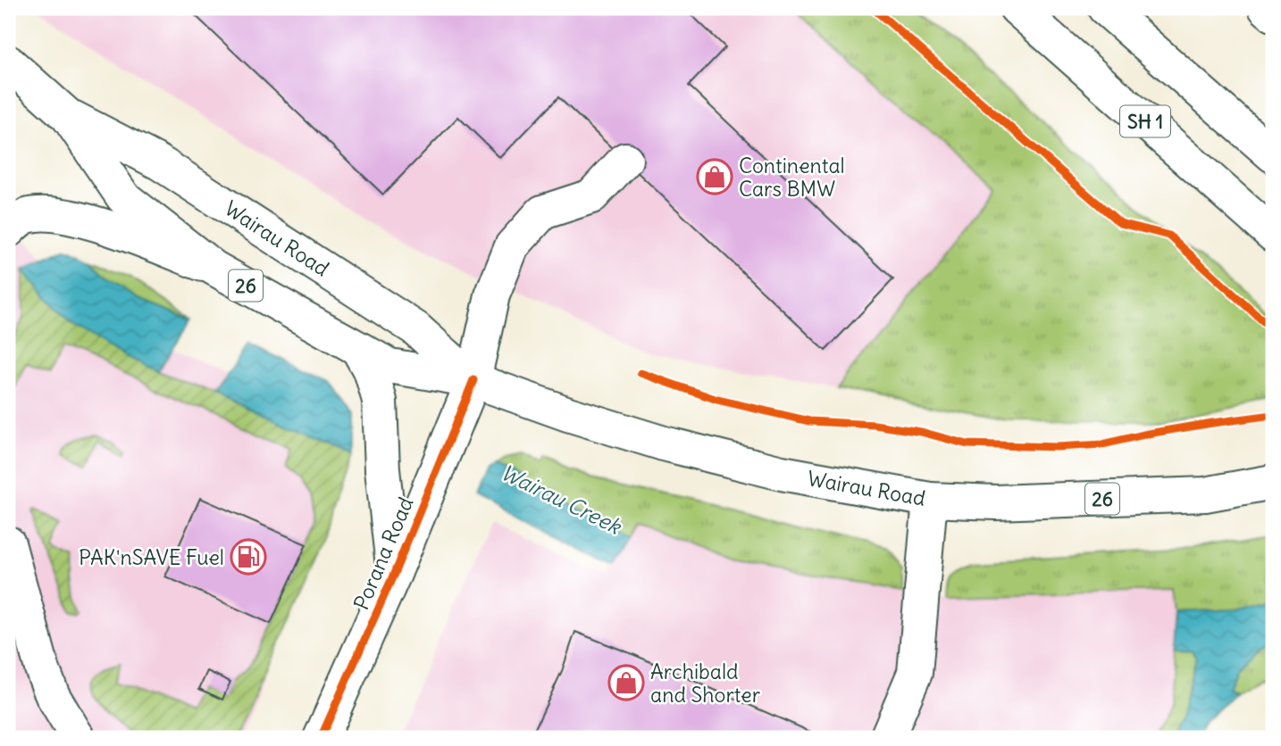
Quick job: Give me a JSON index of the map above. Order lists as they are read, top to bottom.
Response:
{
  "streets": {
    "main road": [
      "SH 1",
      "Wairau Road",
      "26",
      "Porana Road"
    ]
  },
  "crossings": [
    ["Wairau Road", "Porana Road"]
  ],
  "water": ["Wairau Creek"],
  "places": {
    "shop": ["Continental Cars BMW", "Archibald and Shorter"],
    "fuel station": ["PAK'nSAVE Fuel"]
  }
}
